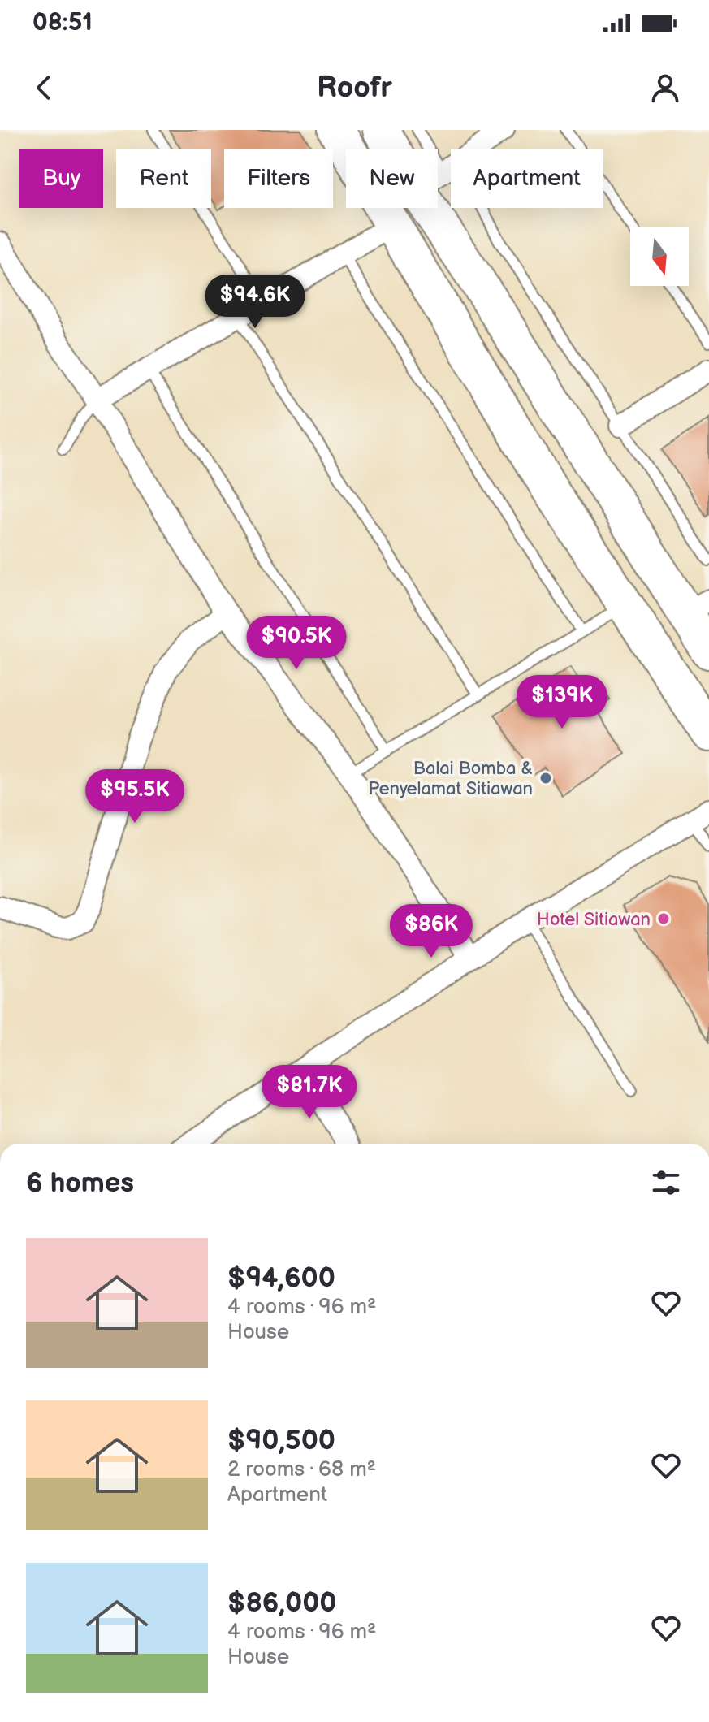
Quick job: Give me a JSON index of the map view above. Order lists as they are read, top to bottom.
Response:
{
  "places": ["Balai Bomba & Penyelamat Sitiawan", "Hotel Sitiawan"],
  "north": "bottom",
  "page": {
    "status": "08:51",
    "header": "Roofr",
    "chip": [
      "Buy",
      "Rent",
      "Filters",
      "New",
      "Apartment"
    ],
    "price": [
      "$94.6K",
      "$90.5K",
      "$139K",
      "$95.5K",
      "$86K",
      "$81.7K"
    ],
    "heading": "6 homes",
    "list": [
      {
        "name": "$94,600",
        "note": "4 rooms · 96 m² · House"
      },
      {
        "name": "$90,500",
        "note": "2 rooms · 68 m² · Apartment"
      },
      {
        "name": "$86,000",
        "note": "4 rooms · 96 m² · House"
      }
    ]
  }
}
